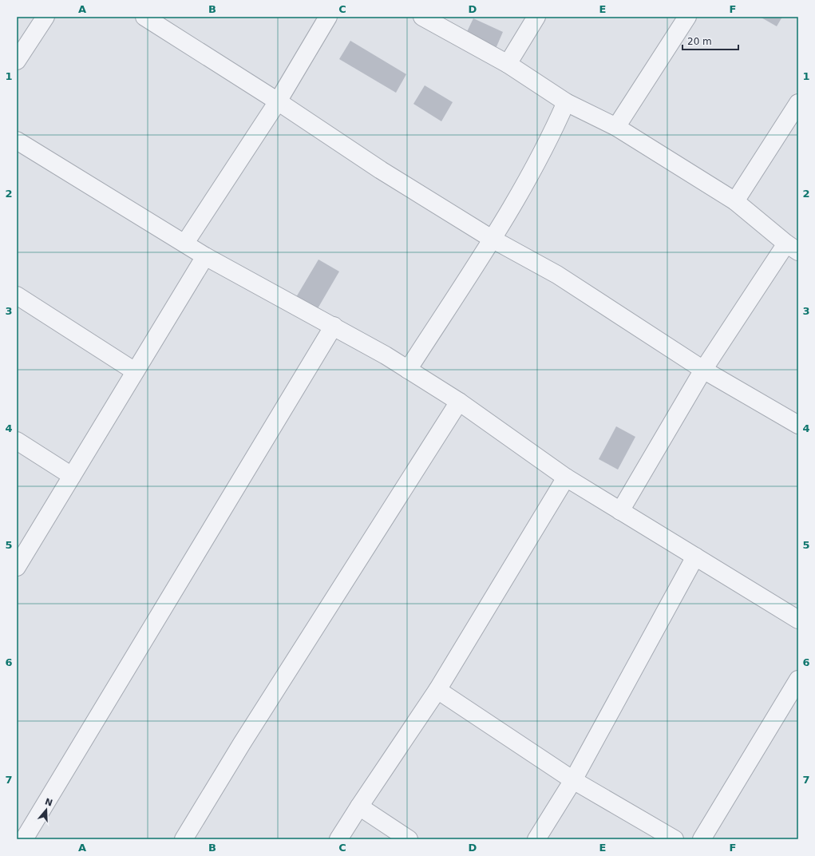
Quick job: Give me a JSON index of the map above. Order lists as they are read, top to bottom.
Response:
{
  "scale_bar": "20 m",
  "north": "top",
  "grid": {
    "columns": [
      "A",
      "B",
      "C",
      "D",
      "E",
      "F"
    ],
    "rows": [
      "1",
      "2",
      "3",
      "4",
      "5",
      "6",
      "7"
    ]
  }
}
